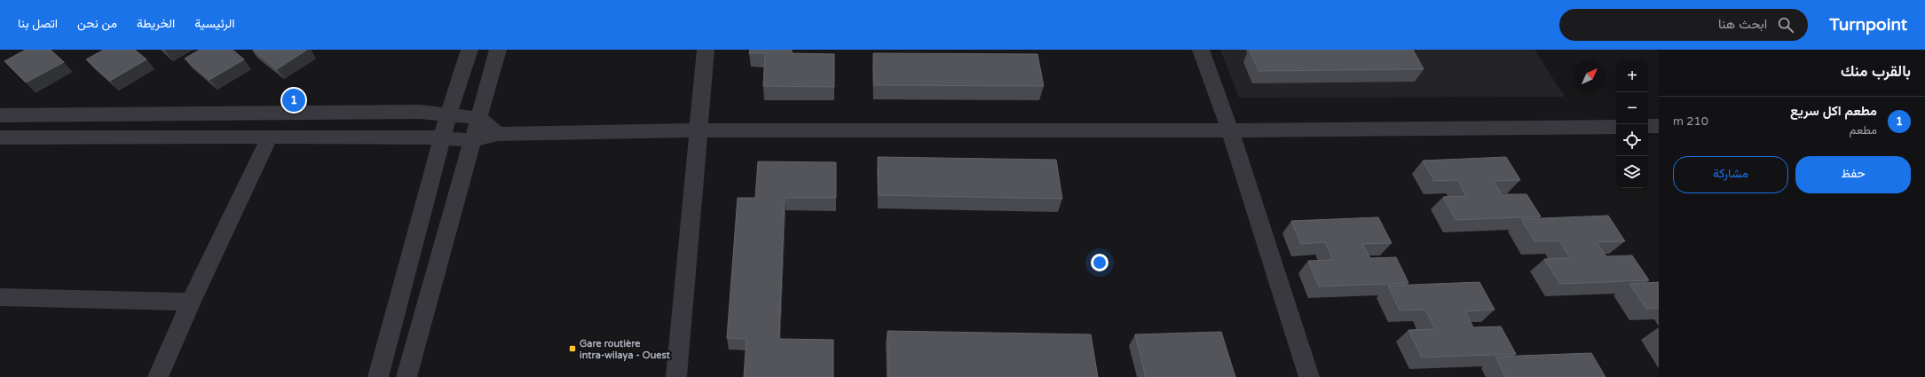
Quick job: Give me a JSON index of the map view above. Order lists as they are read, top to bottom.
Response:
{
  "places": {
    "transit": ["Gare routière intra-wilaya - Ouest"]
  },
  "north": "top right",
  "page": {
    "header": "Turnpoint",
    "search": "ابحث هنا",
    "nav": [
      "الرئيسية",
      "الخريطة",
      "من نحن",
      "اتصل بنا"
    ],
    "heading": "بالقرب منك",
    "map_buttons": ["+", "−"],
    "pins": "1",
    "list": [
      {
        "mark": "1",
        "name": "مطعم اكل سريع",
        "note": "مطعم",
        "value": "210 m"
      }
    ],
    "buttons": ["حفظ", "مشاركة"]
  }
}
